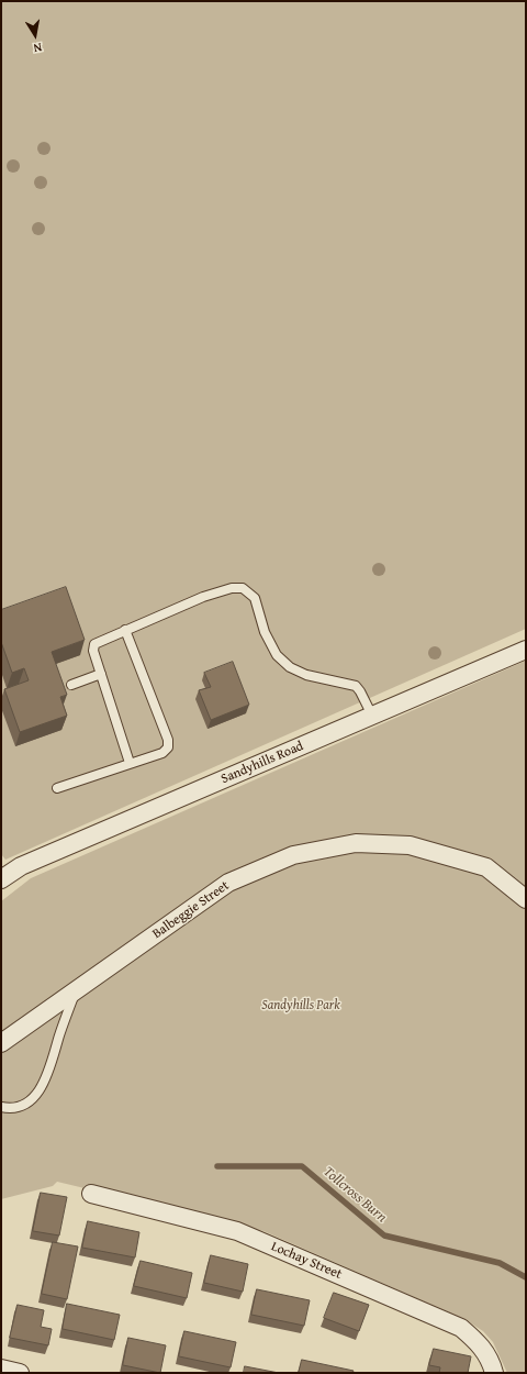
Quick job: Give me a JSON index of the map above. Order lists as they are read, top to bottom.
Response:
{
  "streets": {
    "street": ["Sandyhills Road", "Balbeggie Street", "Lochay Street"]
  },
  "water": ["Tollcross Burn"],
  "parks": ["Sandyhills Park"],
  "north": "bottom"
}
